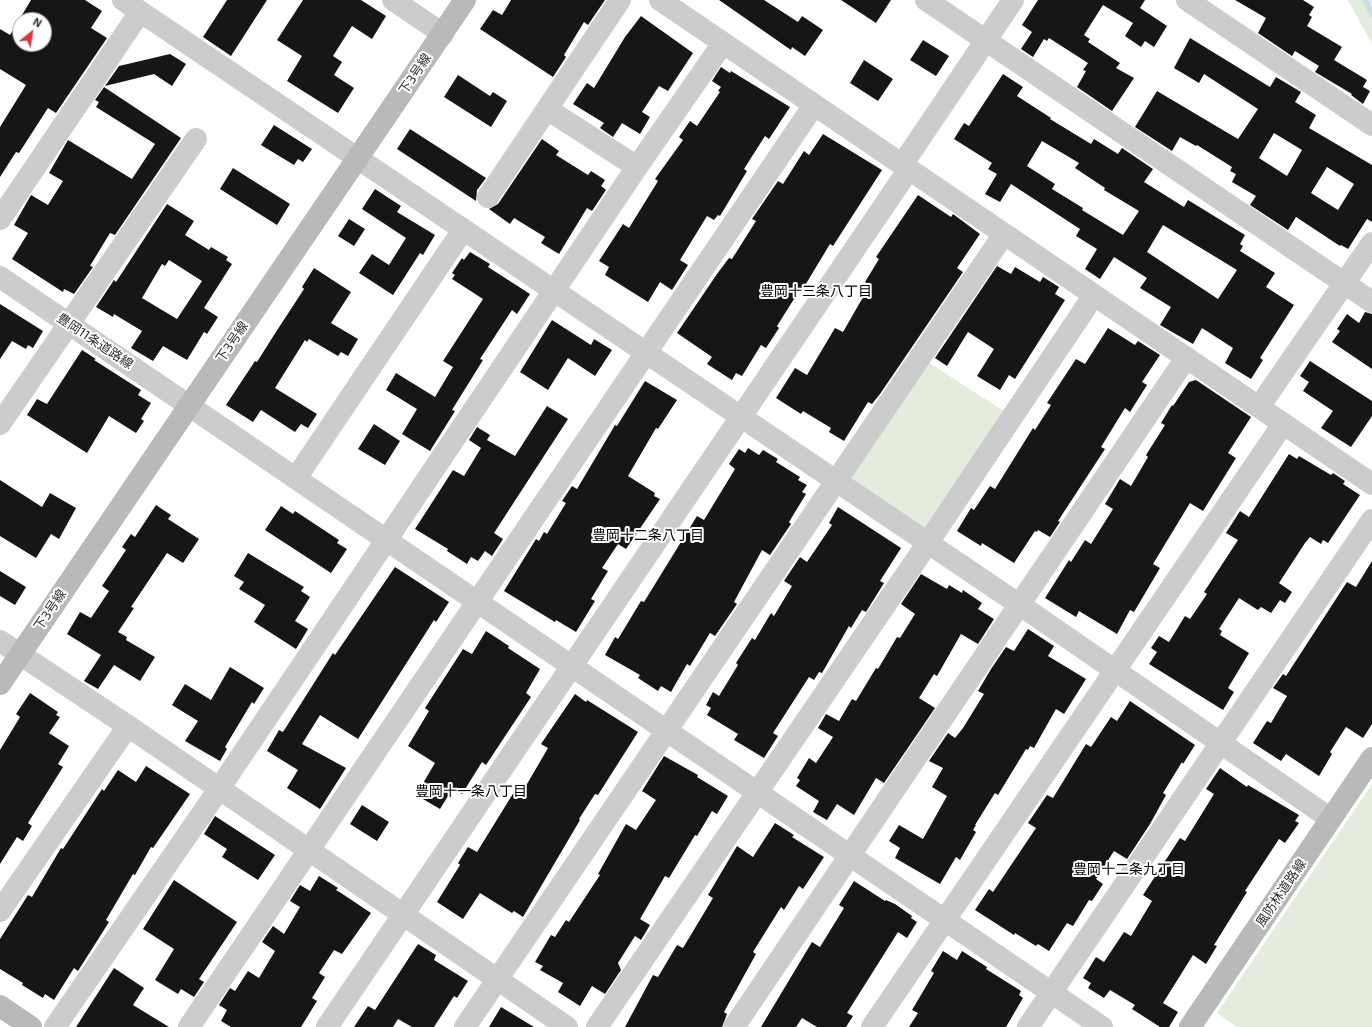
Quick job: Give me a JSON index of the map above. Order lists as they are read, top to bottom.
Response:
{
  "streets": {
    "street": ["下3号線", "豊岡11条道路線", "風防林道路線"]
  },
  "crossings": [
    ["下3号線", "豊岡11条道路線"]
  ],
  "districts": [
    "豊岡十三条八丁目",
    "豊岡十二条八丁目",
    "豊岡十一条八丁目",
    "豊岡十二条九丁目"
  ],
  "north": "top right"
}
